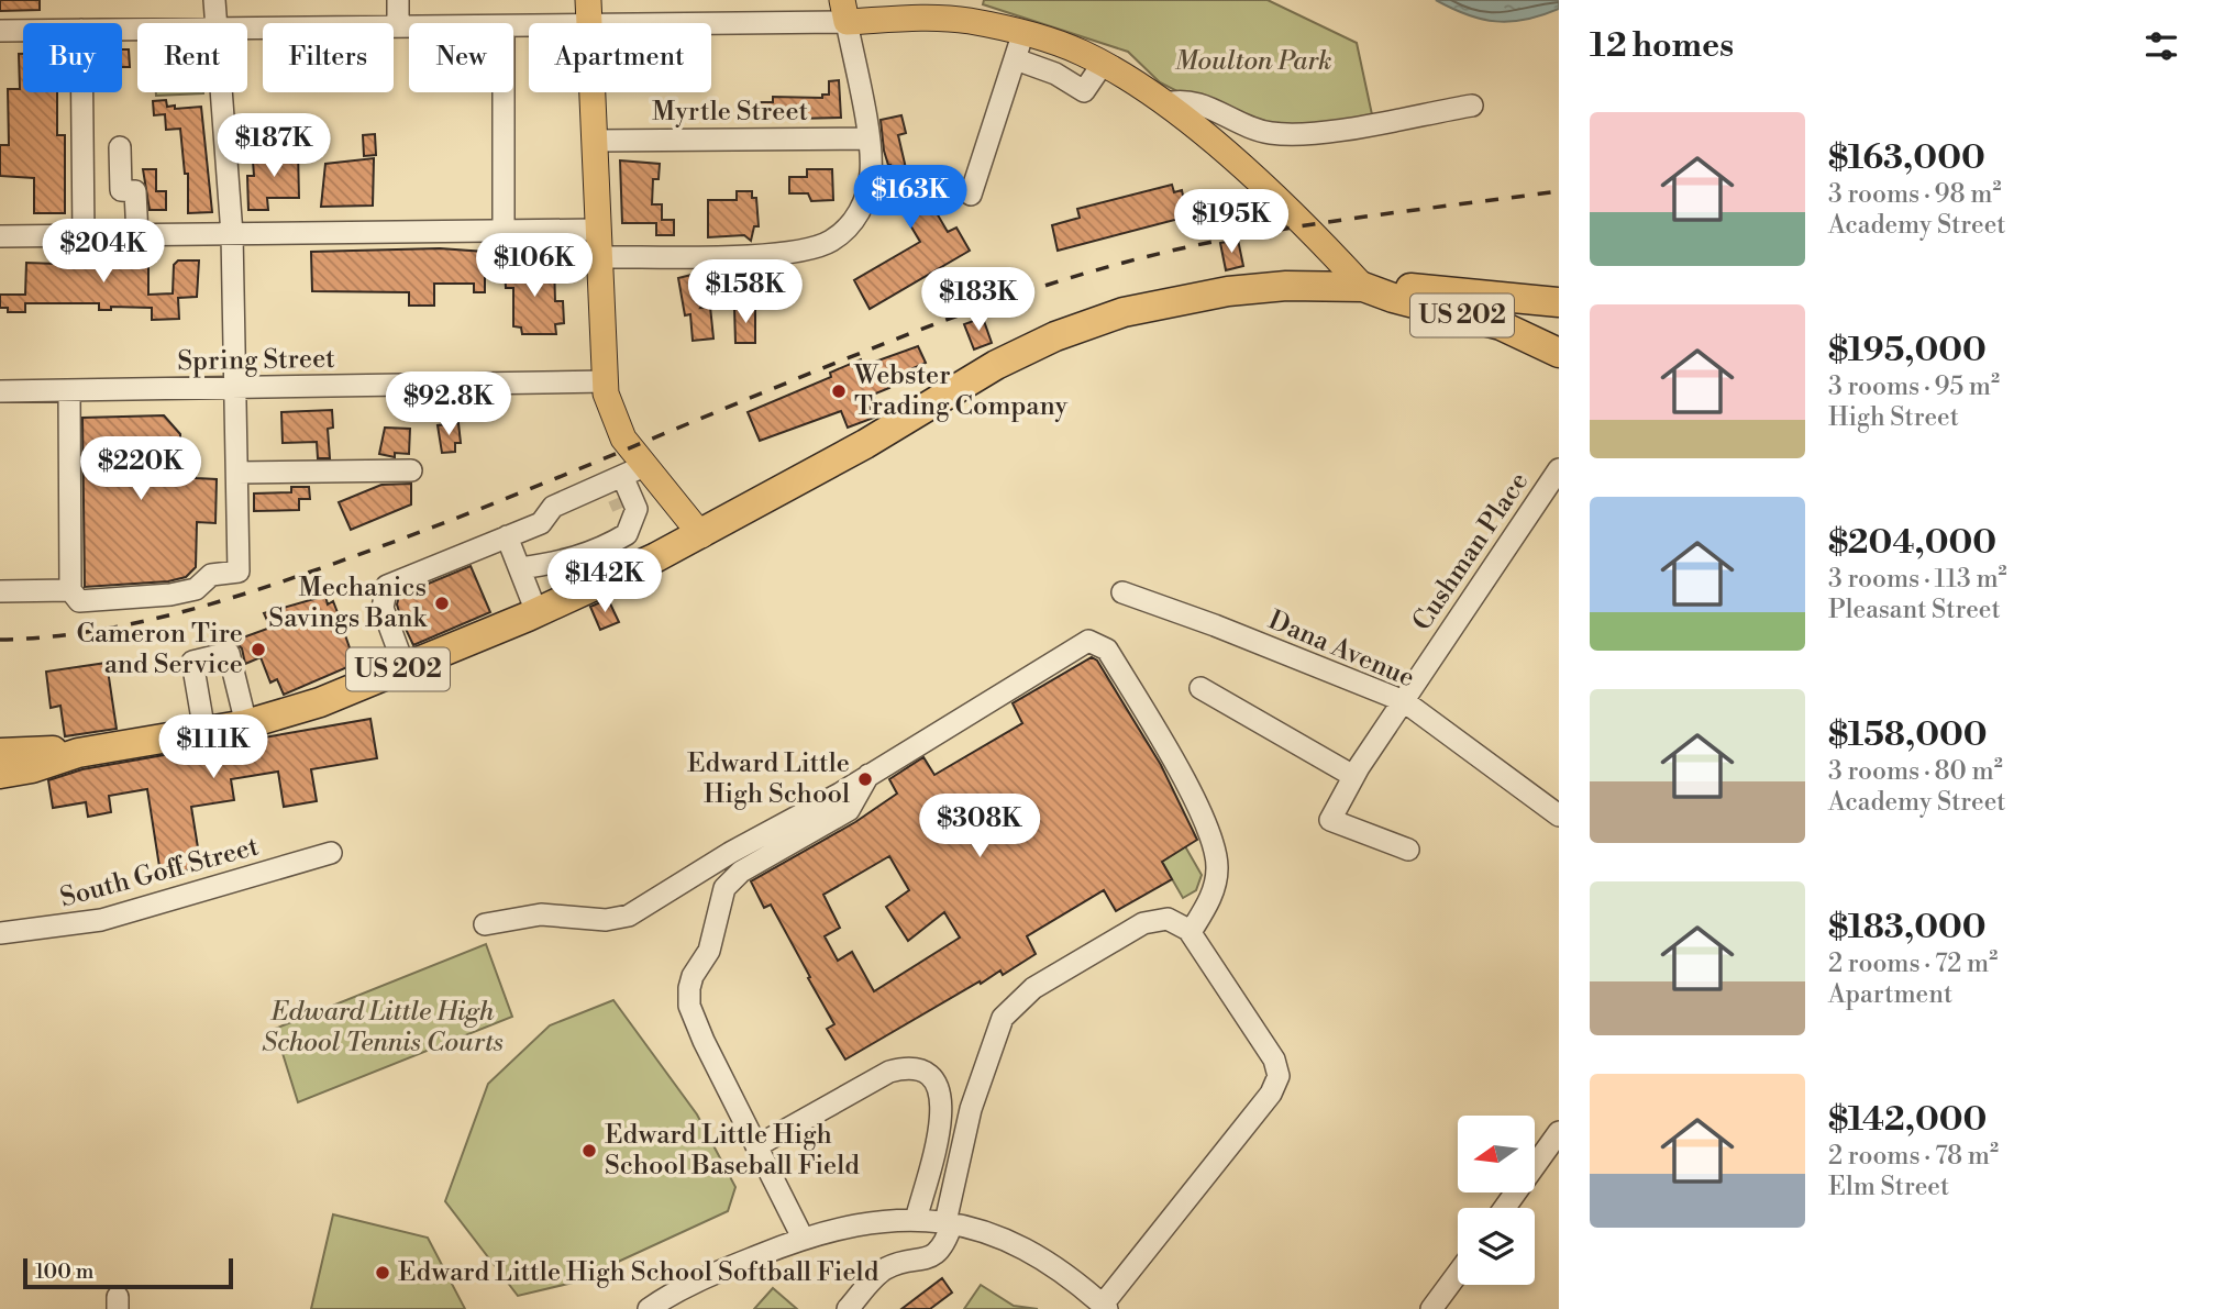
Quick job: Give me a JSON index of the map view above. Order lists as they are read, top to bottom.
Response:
{
  "streets": {
    "highway": ["US 202"],
    "street": [
      "Myrtle Street",
      "Spring Street",
      "Cushman Place",
      "Dana Avenue",
      "South Goff Street"
    ]
  },
  "crossings": [
    ["Cushman Place", "Dana Avenue"]
  ],
  "parks": ["Moulton Park", "Edward Little High School Tennis Courts"],
  "places": [
    "Webster Trading Company",
    "Mechanics Savings Bank",
    "Cameron Tire and Service",
    "Edward Little High School",
    "Edward Little High School Baseball Field",
    "Edward Little High School Softball Field"
  ],
  "scale_bar": "100 m",
  "north": "left",
  "page": {
    "heading": "12 homes",
    "chip": [
      "Buy",
      "Rent",
      "Filters",
      "New",
      "Apartment"
    ],
    "list": [
      {
        "name": "$163,000",
        "note": "3 rooms · 98 m² · Academy Street"
      },
      {
        "name": "$195,000",
        "note": "3 rooms · 95 m² · High Street"
      },
      {
        "name": "$204,000",
        "note": "3 rooms · 113 m² · Pleasant Street"
      },
      {
        "name": "$158,000",
        "note": "3 rooms · 80 m² · Academy Street"
      },
      {
        "name": "$183,000",
        "note": "2 rooms · 72 m² · Apartment"
      },
      {
        "name": "$142,000",
        "note": "2 rooms · 78 m² · Elm Street"
      }
    ],
    "price": [
      "$187K",
      "$163K",
      "$195K",
      "$204K",
      "$106K",
      "$158K",
      "$183K",
      "$92.8K",
      "$220K",
      "$142K",
      "$111K",
      "$308K"
    ],
    "scale": "100 m"
  }
}
